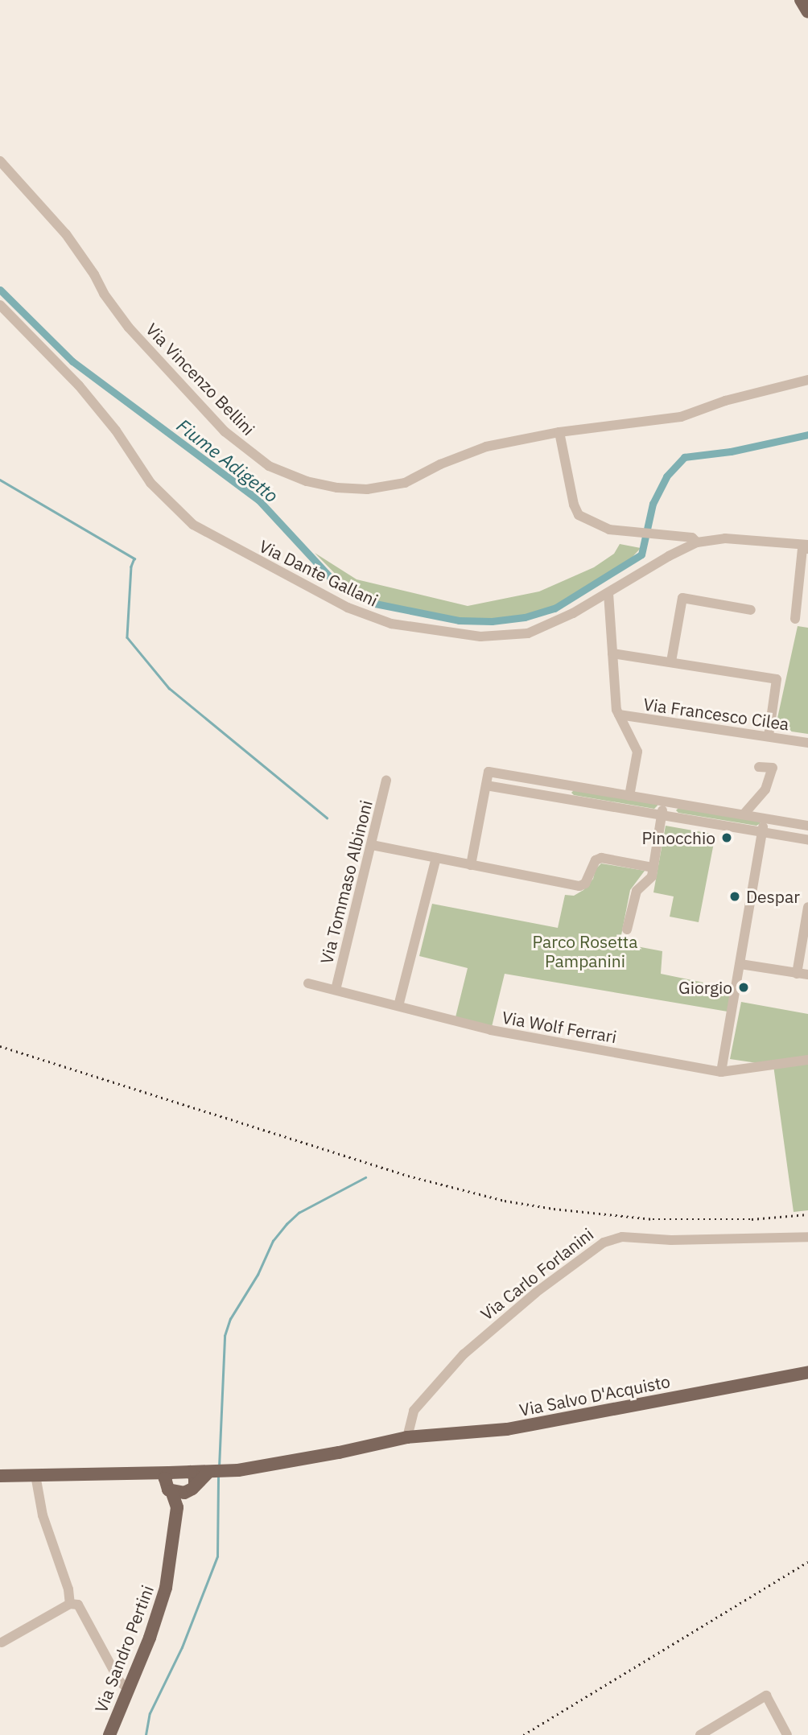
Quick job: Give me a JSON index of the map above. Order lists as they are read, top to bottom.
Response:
{
  "streets": {
    "main road": ["Via Salvo D'Acquisto", "Via Sandro Pertini"],
    "street": [
      "Via Vincenzo Bellini",
      "Via Dante Gallani",
      "Via Francesco Cilea",
      "Via Tommaso Albinoni",
      "Via Wolf Ferrari",
      "Via Carlo Forlanini"
    ]
  },
  "crossings": [
    ["Via Tommaso Albinoni", "Via Wolf Ferrari"],
    ["Via Carlo Forlanini", "Via Salvo D'Acquisto"]
  ],
  "water": ["Fiume Adigetto"],
  "parks": ["Parco Rosetta Pampanini"],
  "places": ["Pinocchio", "Despar", "Giorgio"]
}
